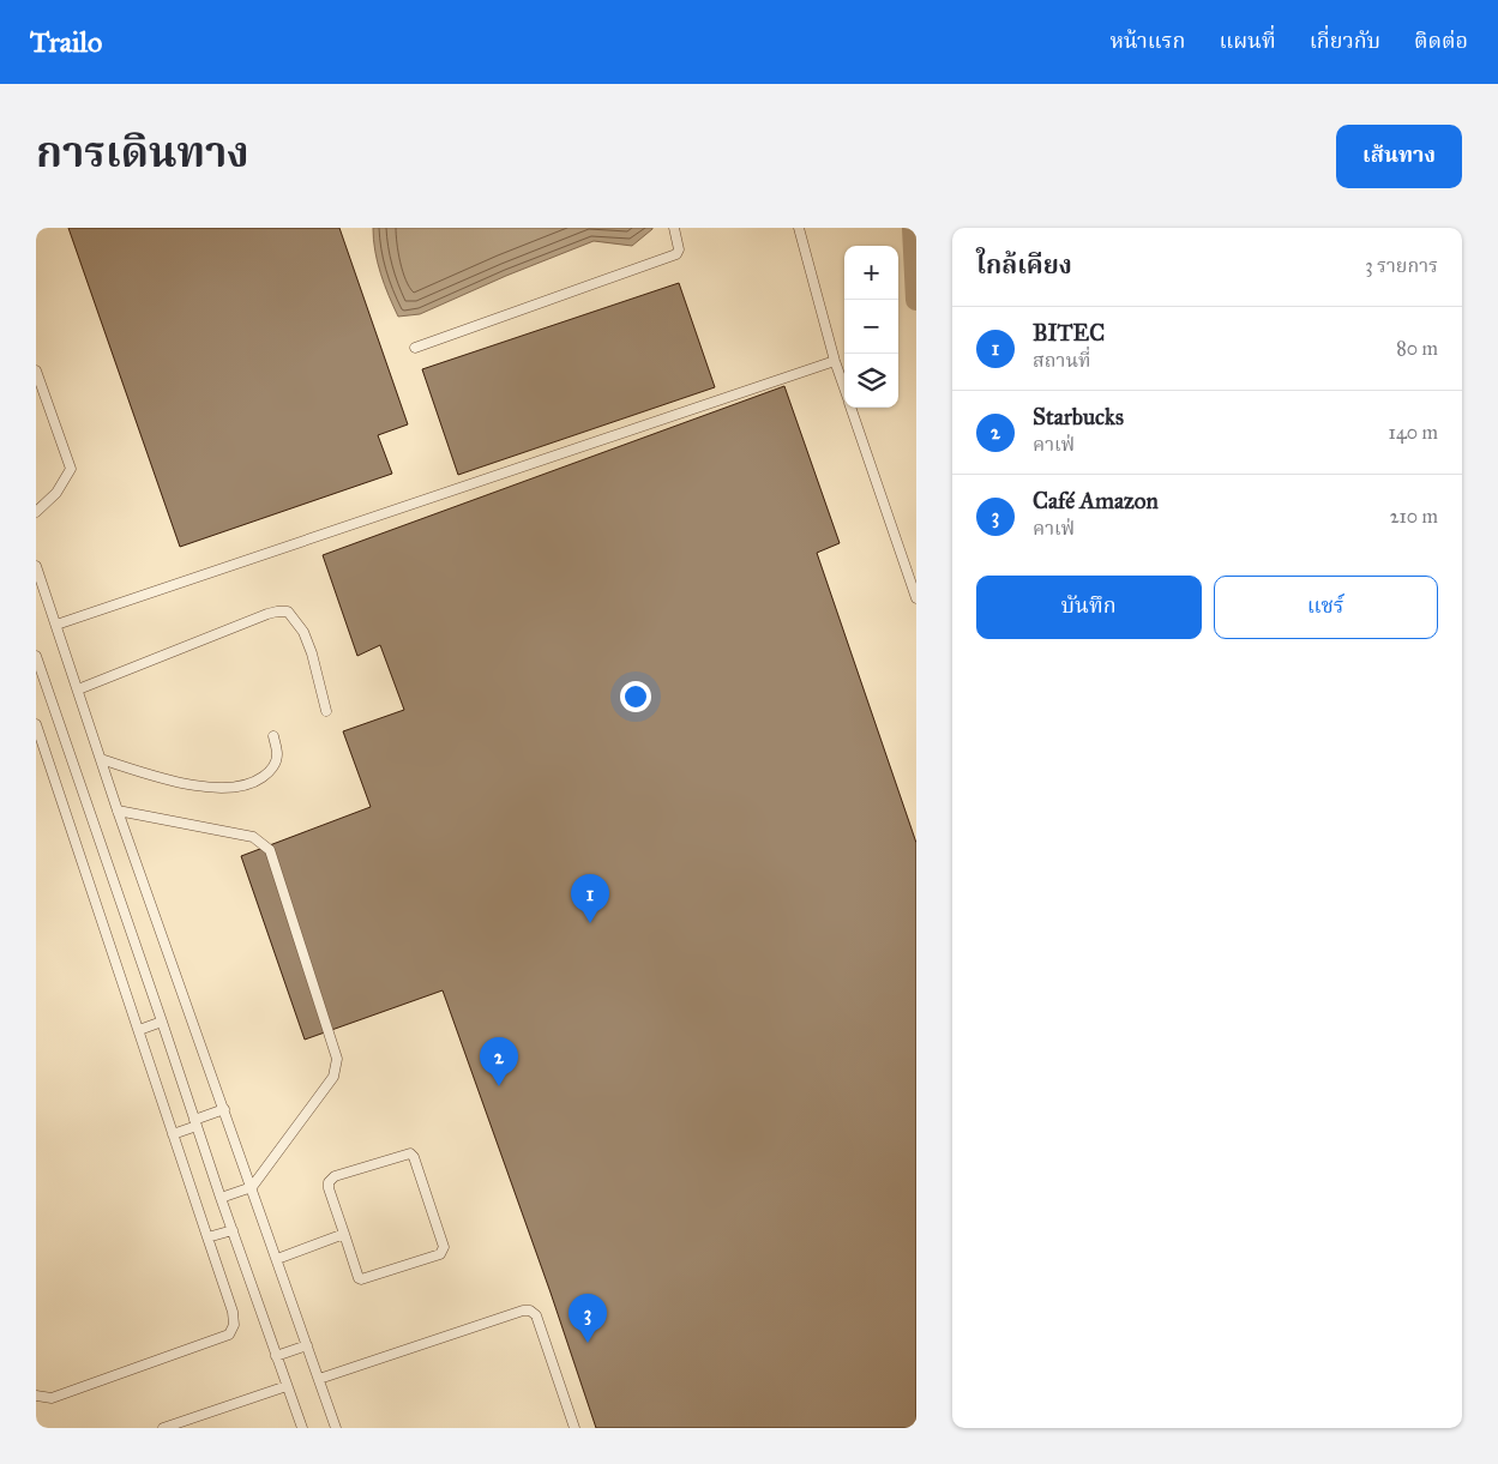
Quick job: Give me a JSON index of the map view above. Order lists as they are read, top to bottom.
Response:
{
  "page": {
    "header": "Trailo",
    "nav": [
      "หน้าแรก",
      "แผนที่",
      "เกี่ยวกับ",
      "ติดต่อ"
    ],
    "title": "การเดินทาง",
    "buttons": [
      "เส้นทาง",
      ["บันทึก", "แชร์"]
    ],
    "heading": ["ใกล้เคียง", "3 รายการ"],
    "map_buttons": ["+", "−"],
    "list": [
      {
        "mark": "1",
        "name": "BITEC",
        "note": "สถานที่",
        "value": "80 m"
      },
      {
        "mark": "2",
        "name": "Starbucks",
        "note": "คาเฟ่",
        "value": "140 m"
      },
      {
        "mark": "3",
        "name": "Café Amazon",
        "note": "คาเฟ่",
        "value": "210 m"
      }
    ],
    "pins": ["1", "2", "3"]
  }
}
